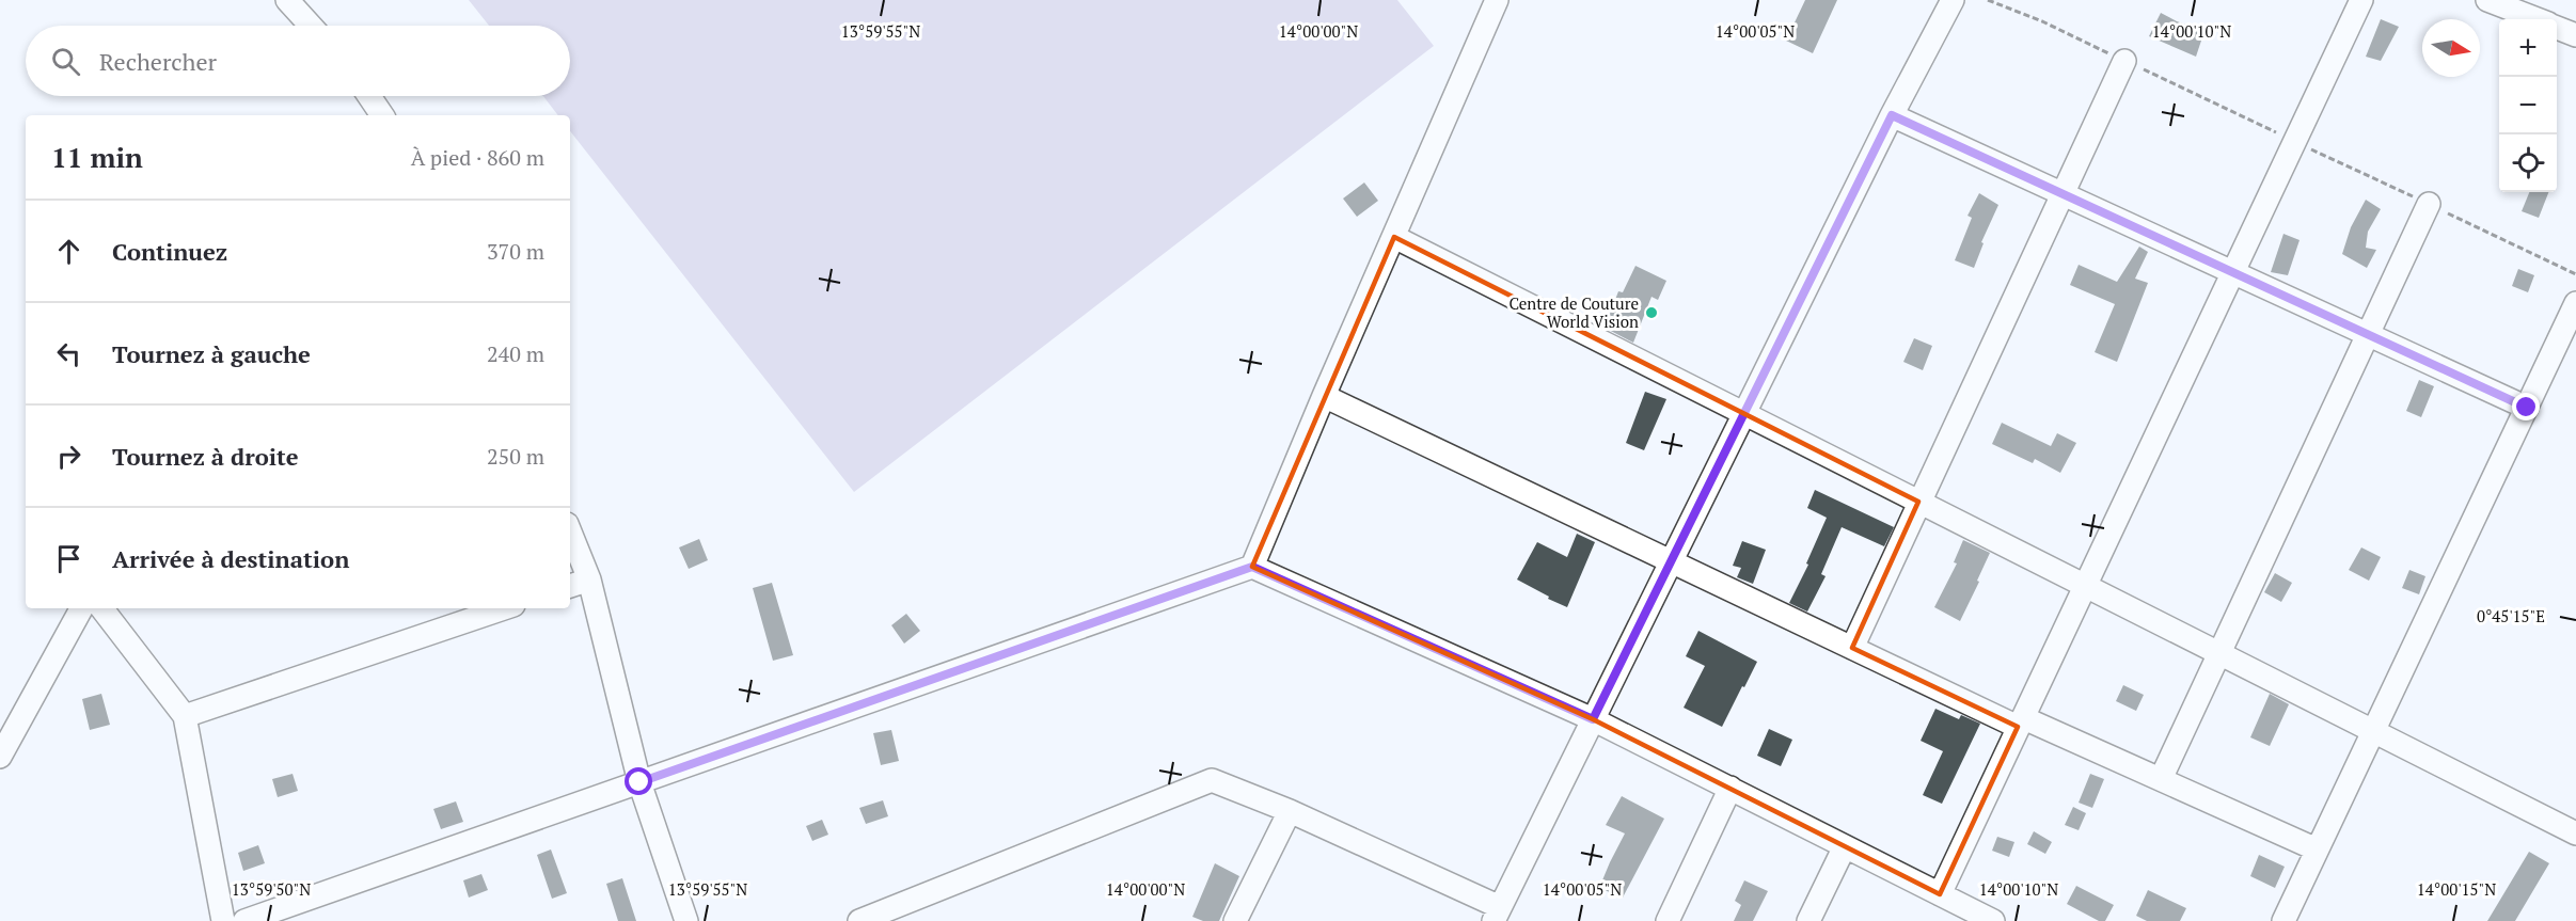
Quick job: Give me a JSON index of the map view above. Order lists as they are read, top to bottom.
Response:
{
  "places": ["Centre de Couture World Vision"],
  "north": "right",
  "page": {
    "map_buttons": ["+", "−"],
    "search": "Rechercher",
    "heading": ["11 min", "À pied · 860 m"],
    "list": [
      ["Continuez", "370 m"],
      ["Tournez à gauche", "240 m"],
      ["Tournez à droite", "250 m"],
      "Arrivée à destination"
    ]
  },
  "coordinates": [
    "13°59'55\"N",
    "14°00'00\"N",
    "14°00'05\"N",
    "14°00'10\"N",
    "0°45'15\"E",
    "13°59'50\"N",
    "14°00'15\"N"
  ]
}
